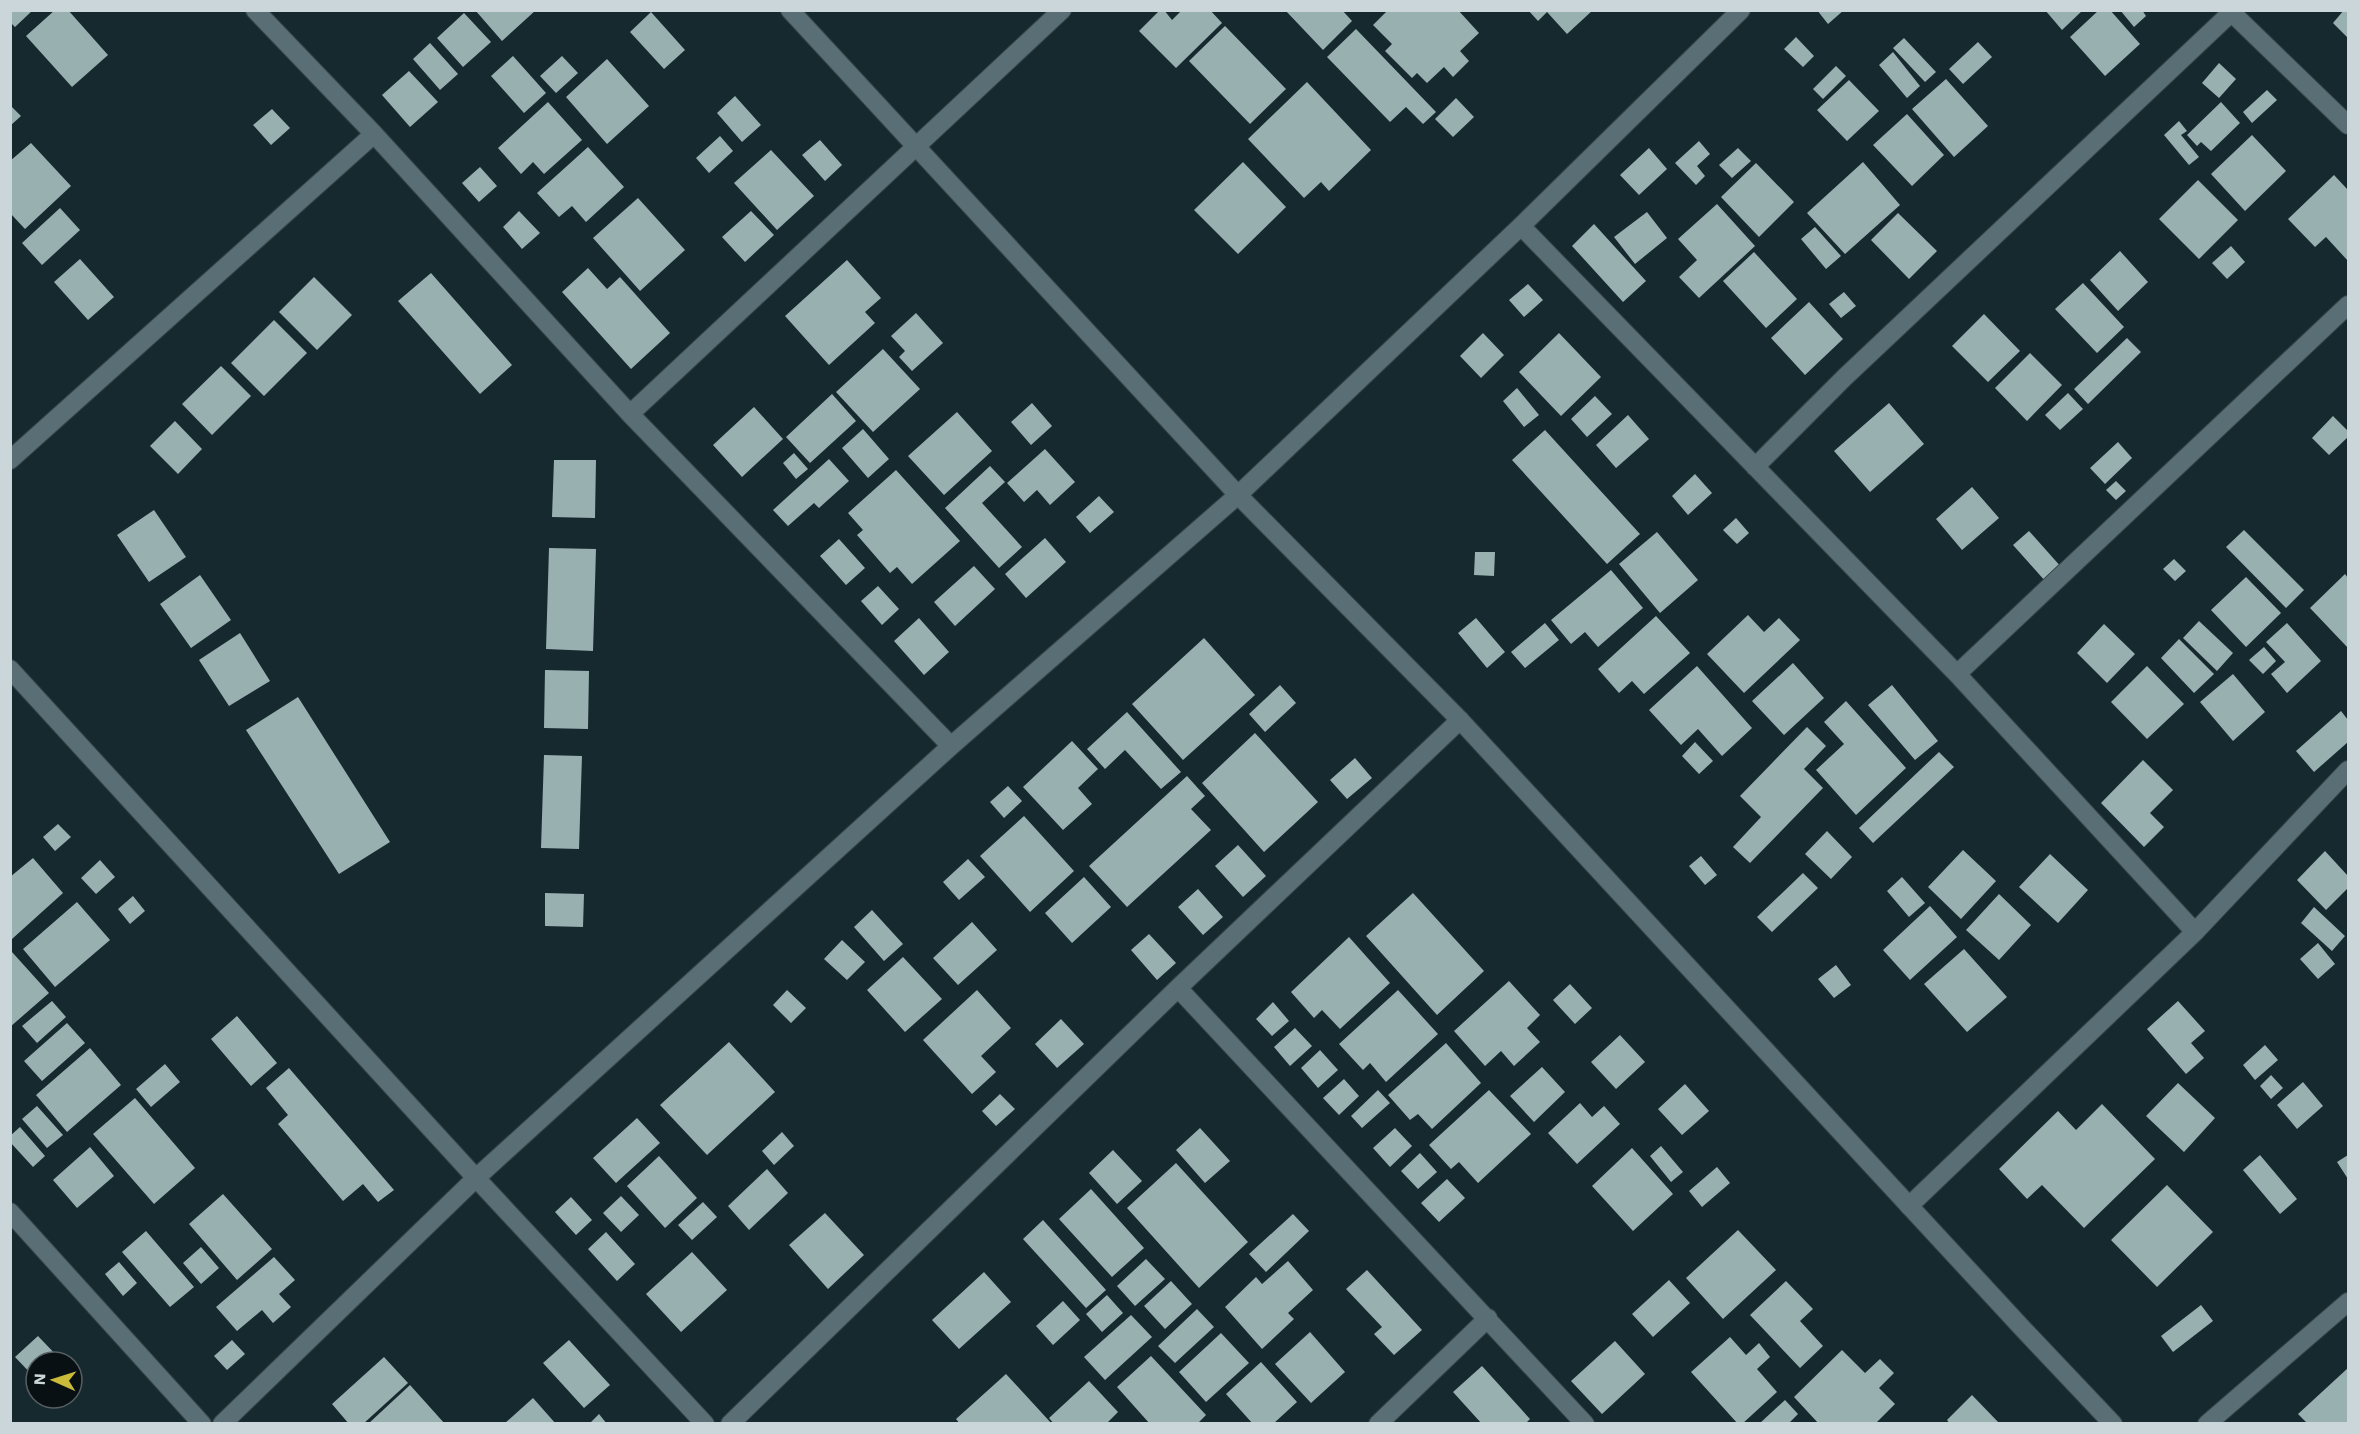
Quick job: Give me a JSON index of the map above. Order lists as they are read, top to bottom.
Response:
{
  "north": "left"
}
